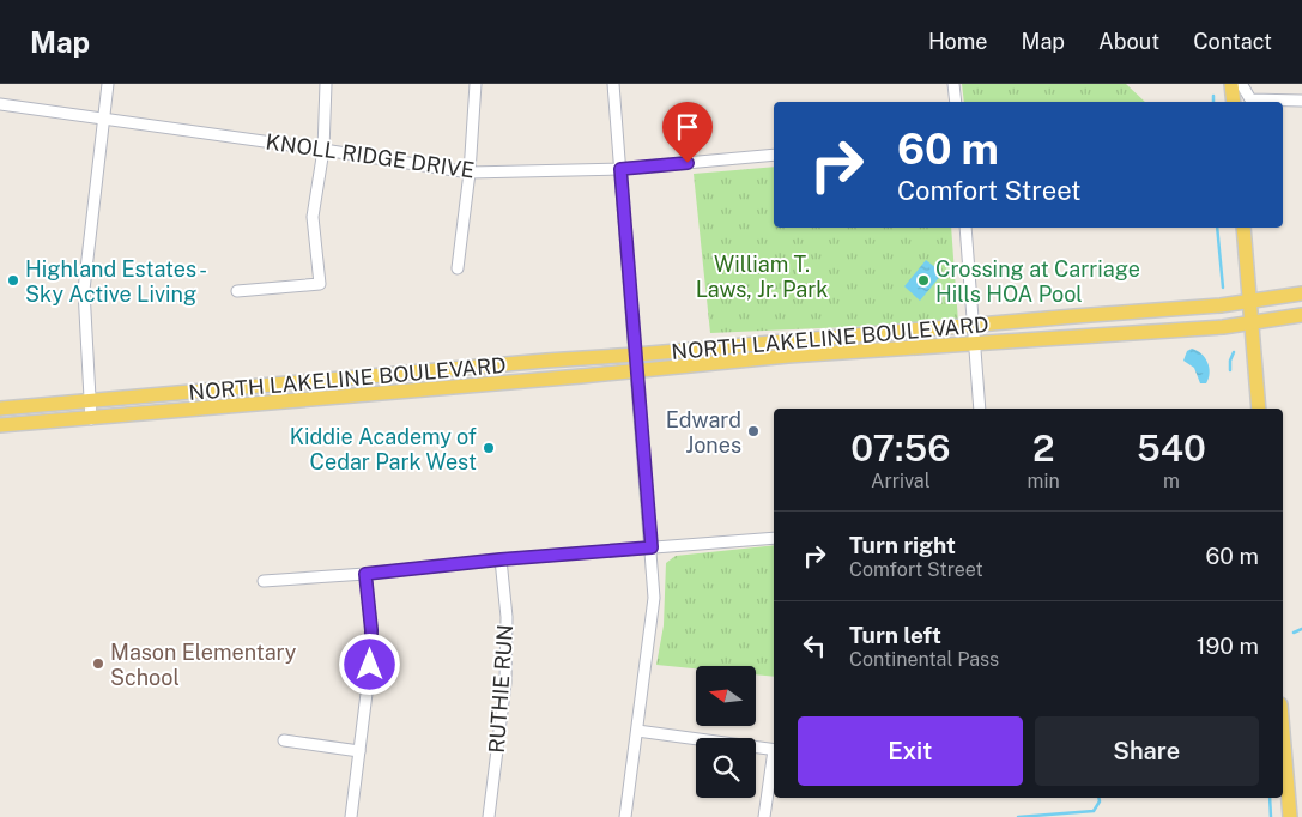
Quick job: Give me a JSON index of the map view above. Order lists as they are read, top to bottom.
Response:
{
  "streets": {
    "main road": ["NORTH LAKELINE BOULEVARD"],
    "street": ["KNOLL RIDGE DRIVE", "RUTHIE RUN"]
  },
  "parks": ["William T. Laws, Jr. Park"],
  "places": [
    "Highland Estates - Sky Active Living",
    "Crossing at Carriage Hills HOA Pool",
    "Edward Jones",
    "Kiddie Academy of Cedar Park West",
    "Mason Elementary School"
  ],
  "north": "left",
  "page": {
    "header": "Map",
    "nav": [
      "Home",
      "Map",
      "About",
      "Contact"
    ],
    "turn": ["60 m", "Comfort Street"],
    "eta": [
      "07:56",
      "Arrival",
      "2",
      "min",
      "540",
      "m"
    ],
    "list": [
      {
        "name": "Turn right",
        "note": "Comfort Street",
        "value": "60 m"
      },
      {
        "name": "Turn left",
        "note": "Continental Pass",
        "value": "190 m"
      }
    ],
    "buttons": ["Exit", "Share"]
  }
}
